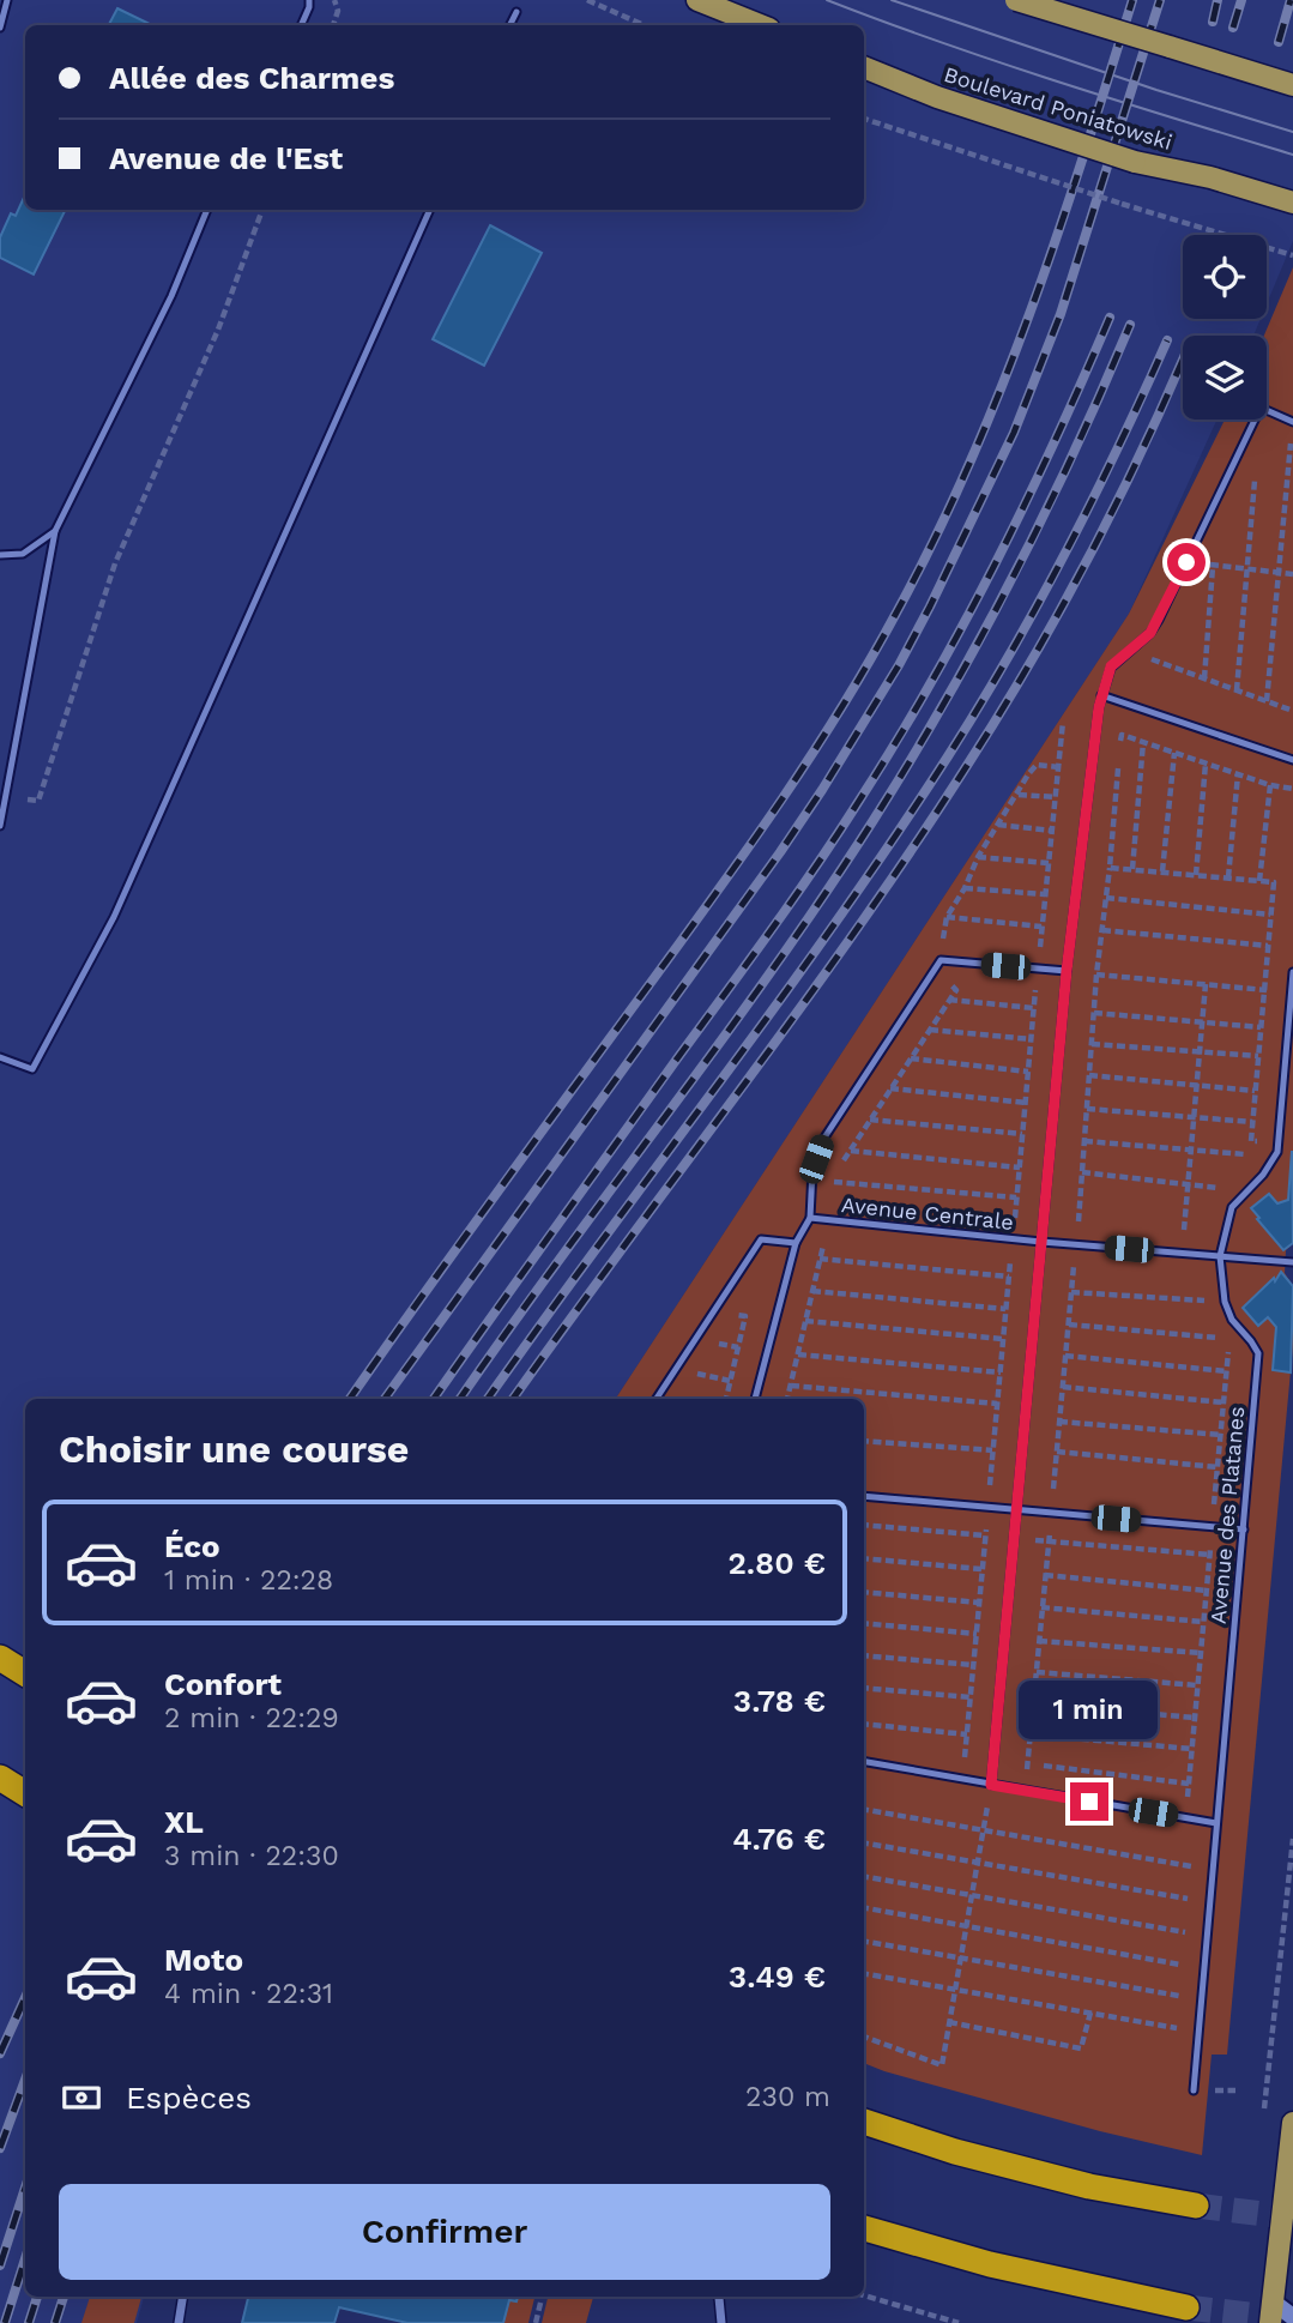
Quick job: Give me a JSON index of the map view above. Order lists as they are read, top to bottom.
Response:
{
  "streets": {
    "main road": ["Boulevard Poniatowski"],
    "lane": ["Avenue Centrale", "Avenue des Platanes"]
  },
  "crossings": [
    ["Avenue Centrale", "Avenue des Platanes"]
  ],
  "page": {
    "banner": ["Allée des Charmes", "Avenue de l'Est"],
    "heading": "Choisir une course",
    "list": [
      {
        "name": "Éco",
        "note": "1 min · 22:28",
        "value": "2.80 €"
      },
      {
        "name": "Confort",
        "note": "2 min · 22:29",
        "value": "3.78 €"
      },
      {
        "name": "XL",
        "note": "3 min · 22:30",
        "value": "4.76 €"
      },
      {
        "name": "Moto",
        "note": "4 min · 22:31",
        "value": "3.49 €"
      }
    ],
    "bubble": "1 min",
    "pay": ["Espèces", "230 m"],
    "buttons": "Confirmer"
  }
}
